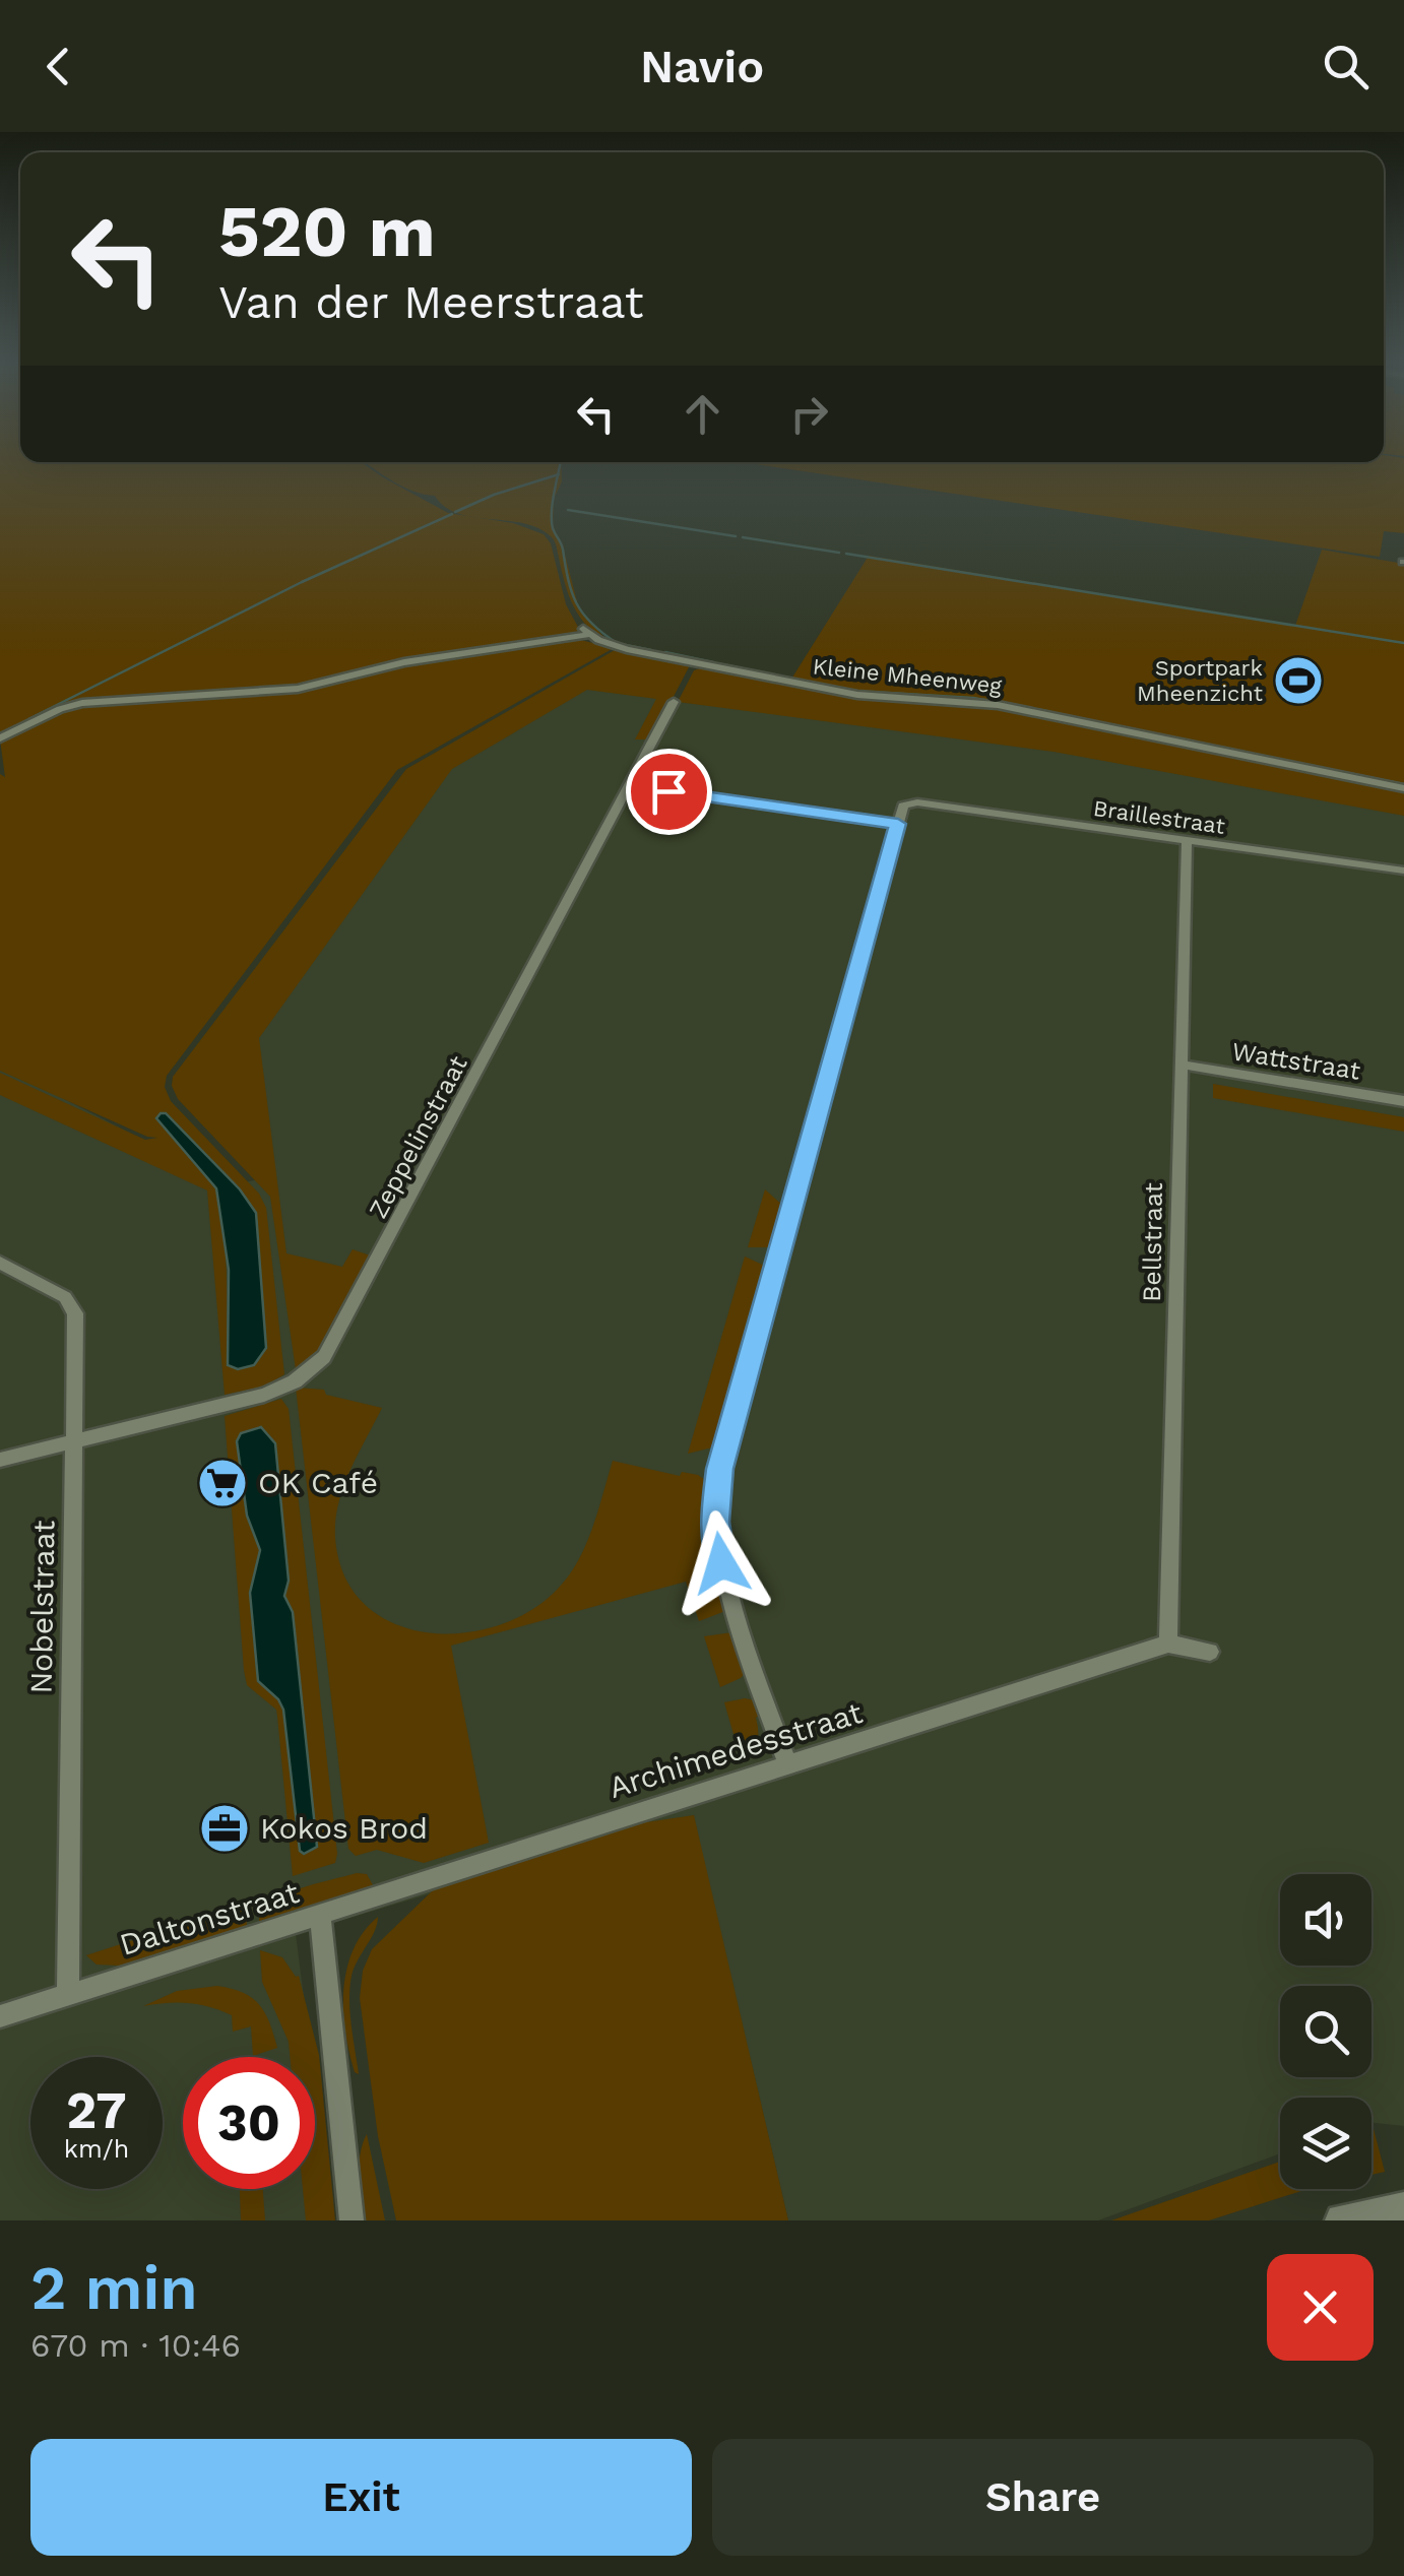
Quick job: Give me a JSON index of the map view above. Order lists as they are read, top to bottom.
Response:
{
  "streets": {
    "street": [
      "Kleine Mheenweg",
      "Braillestraat",
      "Wattstraat",
      "Zeppelinstraat",
      "Bellstraat",
      "Nobelstraat",
      "Archimedesstraat",
      "Daltonstraat"
    ]
  },
  "crossings": [
    ["Braillestraat", "Bellstraat"],
    ["Wattstraat", "Bellstraat"],
    ["Zeppelinstraat", "Nobelstraat"],
    ["Bellstraat", "Archimedesstraat"],
    ["Nobelstraat", "Daltonstraat"],
    ["Archimedesstraat", "Daltonstraat"]
  ],
  "places": {
    "sports": ["Sportpark Mheenzicht"],
    "supermarket": ["OK Café"],
    "office": ["Kokos Brod"]
  },
  "page": {
    "header": "Navio",
    "turn": ["520 m", "Van der Meerstraat"],
    "speed": "27 km/h",
    "limit": "30",
    "heading": ["2 min", "670 m · 10:46"],
    "buttons": ["Exit", "Share"]
  }
}
